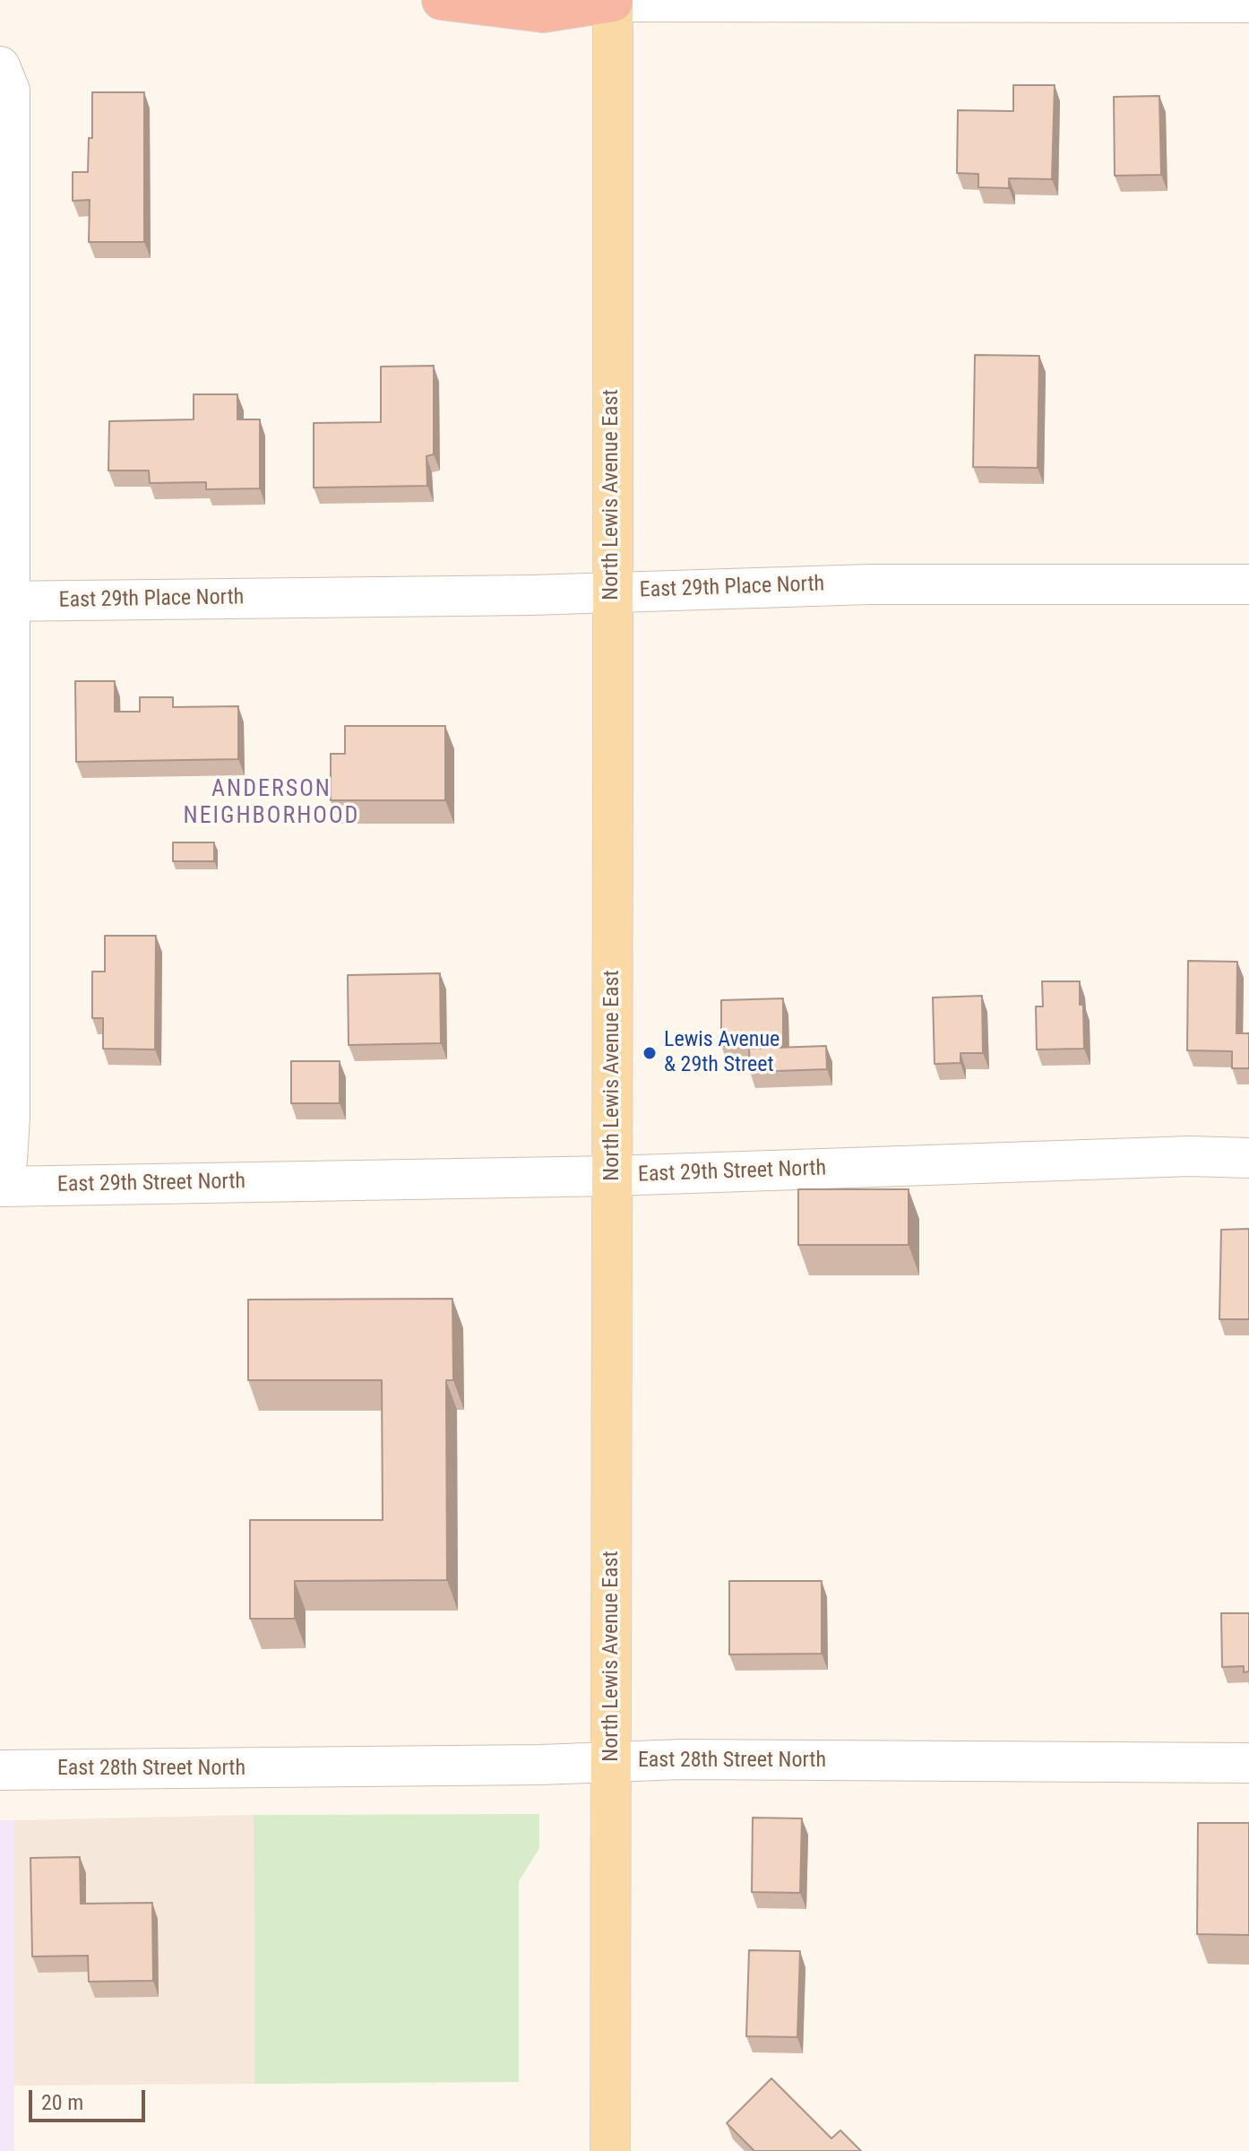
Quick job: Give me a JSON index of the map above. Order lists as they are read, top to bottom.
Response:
{
  "streets": {
    "main road": ["North Lewis Avenue East"],
    "street": ["East 29th Place North", "East 29th Street North", "East 28th Street North"]
  },
  "crossings": [
    ["North Lewis Avenue East", "East 29th Place North"],
    ["North Lewis Avenue East", "East 29th Street North"],
    ["North Lewis Avenue East", "East 28th Street North"]
  ],
  "districts": ["ANDERSON NEIGHBORHOOD"],
  "places": ["Lewis Avenue & 29th Street"],
  "scale_bar": "20 m"
}
